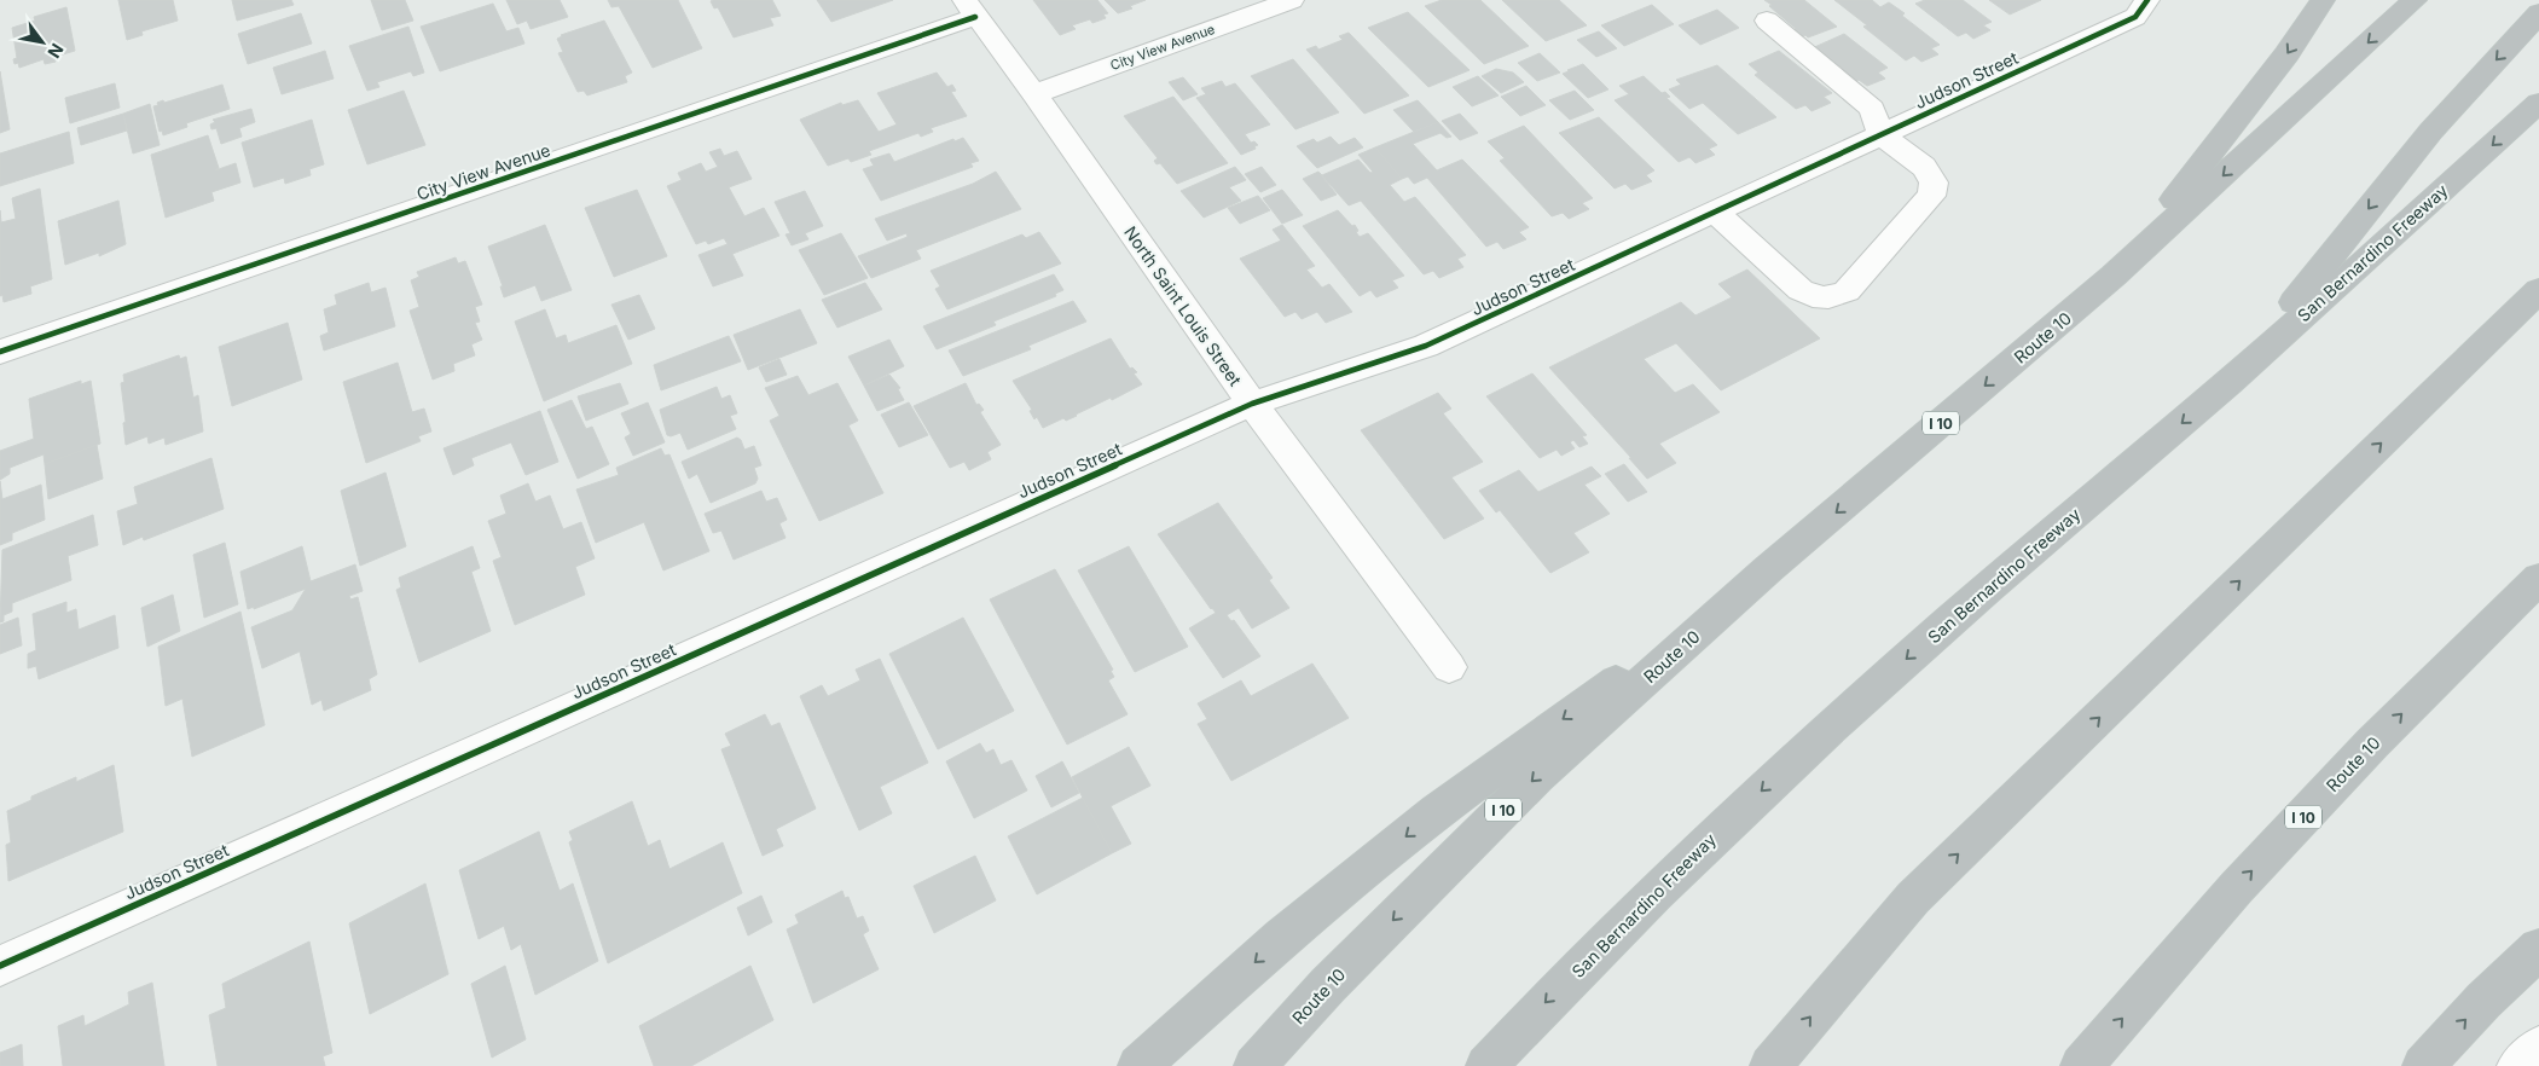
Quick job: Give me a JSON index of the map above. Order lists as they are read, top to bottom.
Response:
{
  "streets": {
    "highway": ["San Bernardino Freeway", "Route 10", "I 10"],
    "street": ["City View Avenue", "Judson Street", "North Saint Louis Street"]
  },
  "crossings": [
    ["City View Avenue", "North Saint Louis Street"],
    ["Judson Street", "North Saint Louis Street"],
    ["Route 10", "I 10"]
  ],
  "north": "bottom right"
}
